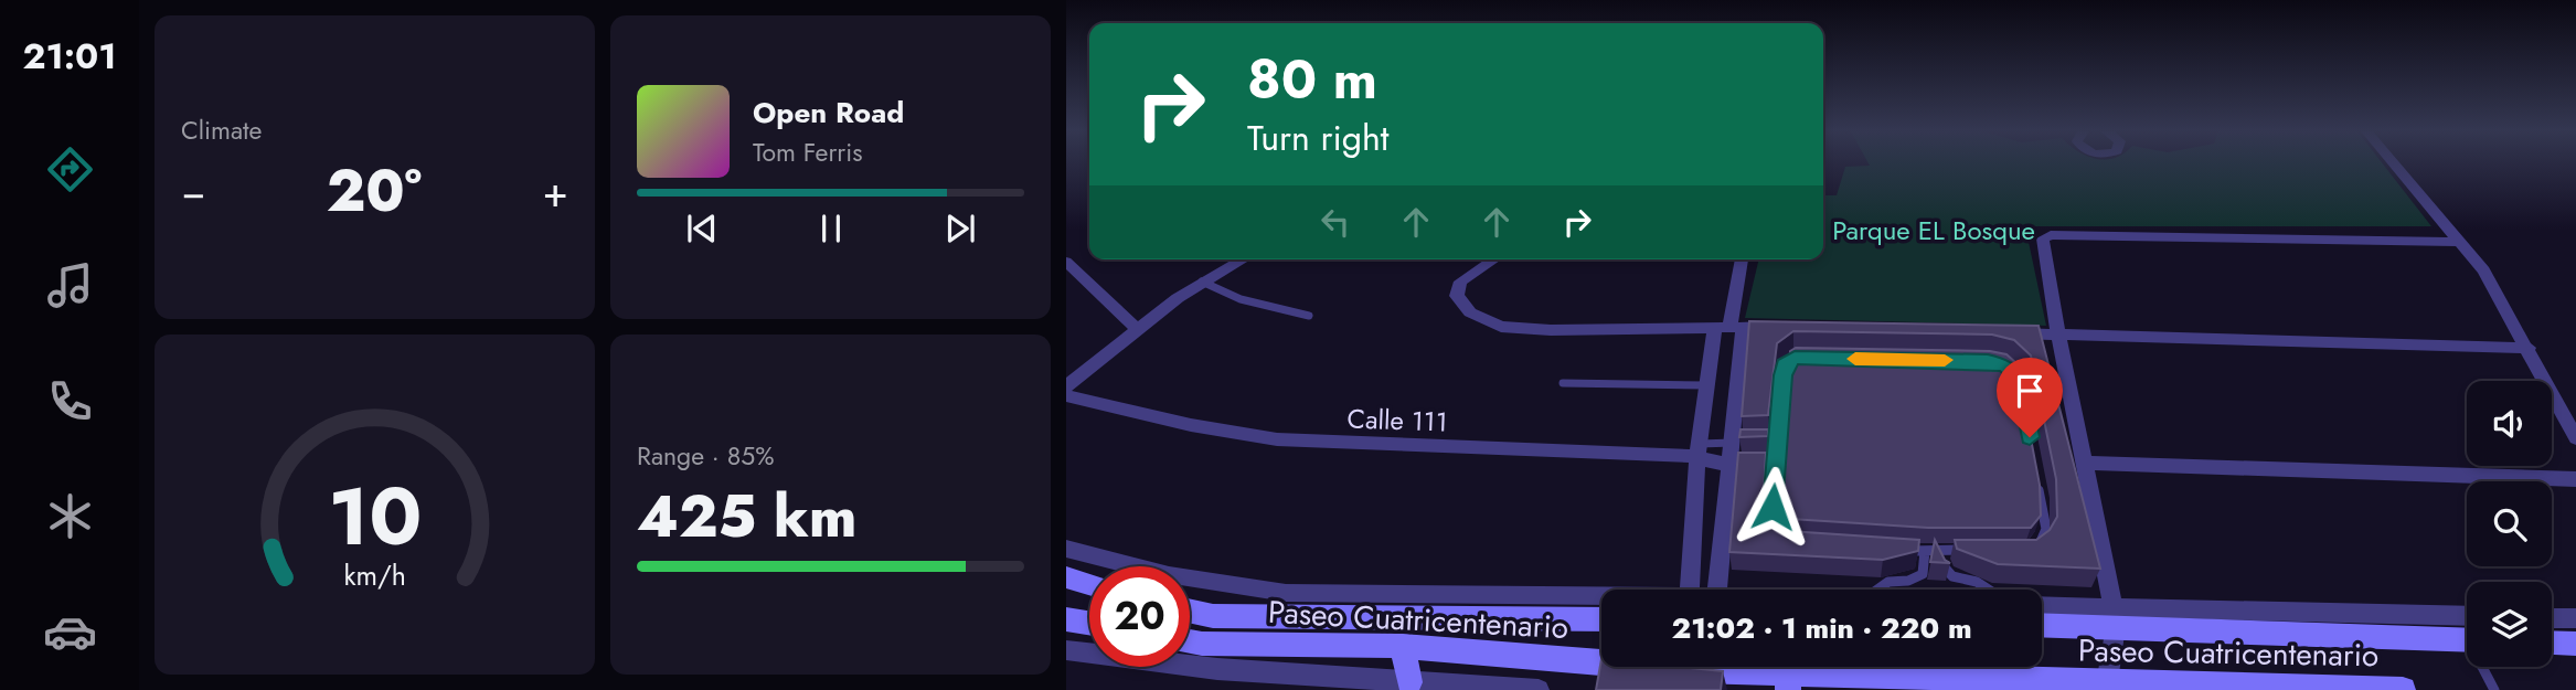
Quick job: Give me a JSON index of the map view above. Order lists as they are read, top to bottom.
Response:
{
  "streets": {
    "street": ["Calle 111", "Paseo Cuatricentenario"]
  },
  "parks": ["Parque EL Bosque"],
  "page": {
    "tabs": "21:01",
    "tile": [
      "Climate",
      ["Range · 85%", "425 km"]
    ],
    "turn": ["80 m", "Turn right"],
    "song": ["Open Road", "Tom Ferris"],
    "heat": ["−", "20°", "+"],
    "limit": "20",
    "trip": "21:02 · 1 min · 220 m",
    "gauge": ["10", "km/h"]
  }
}
